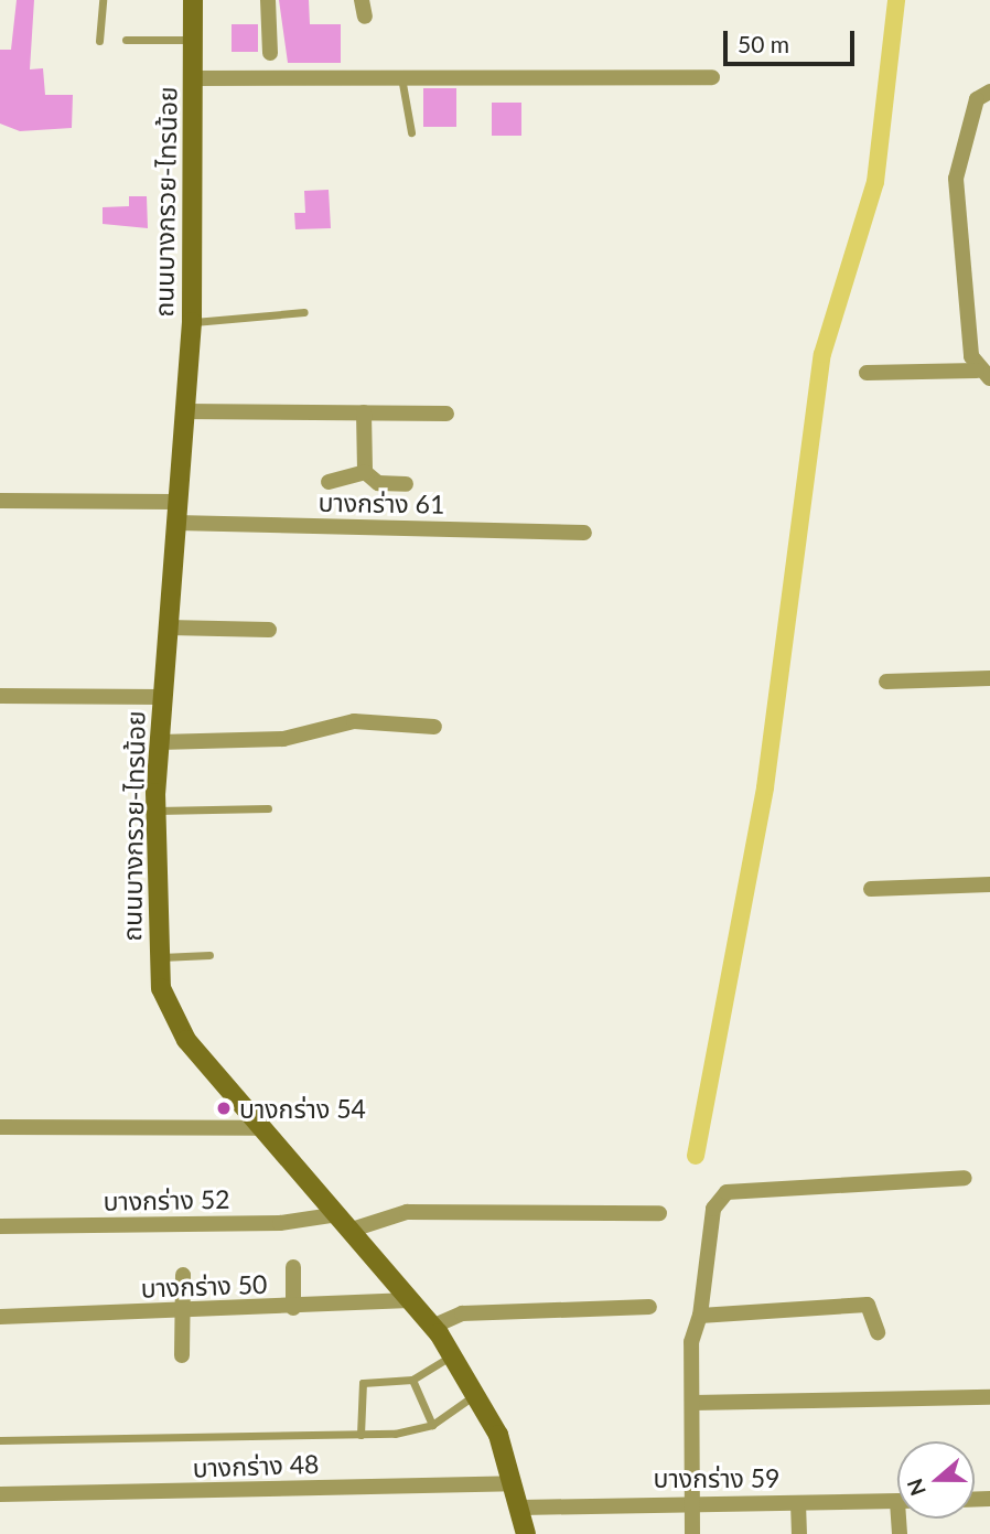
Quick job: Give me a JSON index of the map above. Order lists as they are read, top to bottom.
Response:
{
  "streets": {
    "main road": ["ถนนบางกรวย-ไทรน้อย"],
    "street": [
      "บางกร่าง 61",
      "บางกร่าง 52",
      "บางกร่าง 50",
      "บางกร่าง 48",
      "บางกร่าง 59"
    ]
  },
  "crossings": [
    ["ถนนบางกรวย-ไทรน้อย", "บางกร่าง 61"],
    ["ถนนบางกรวย-ไทรน้อย", "บางกร่าง 52"],
    ["ถนนบางกรวย-ไทรน้อย", "บางกร่าง 50"],
    ["ถนนบางกรวย-ไทรน้อย", "บางกร่าง 48"],
    ["ถนนบางกรวย-ไทรน้อย", "บางกร่าง 59"]
  ],
  "places": ["บางกร่าง 54"],
  "scale_bar": "50 m",
  "north": "left"
}
